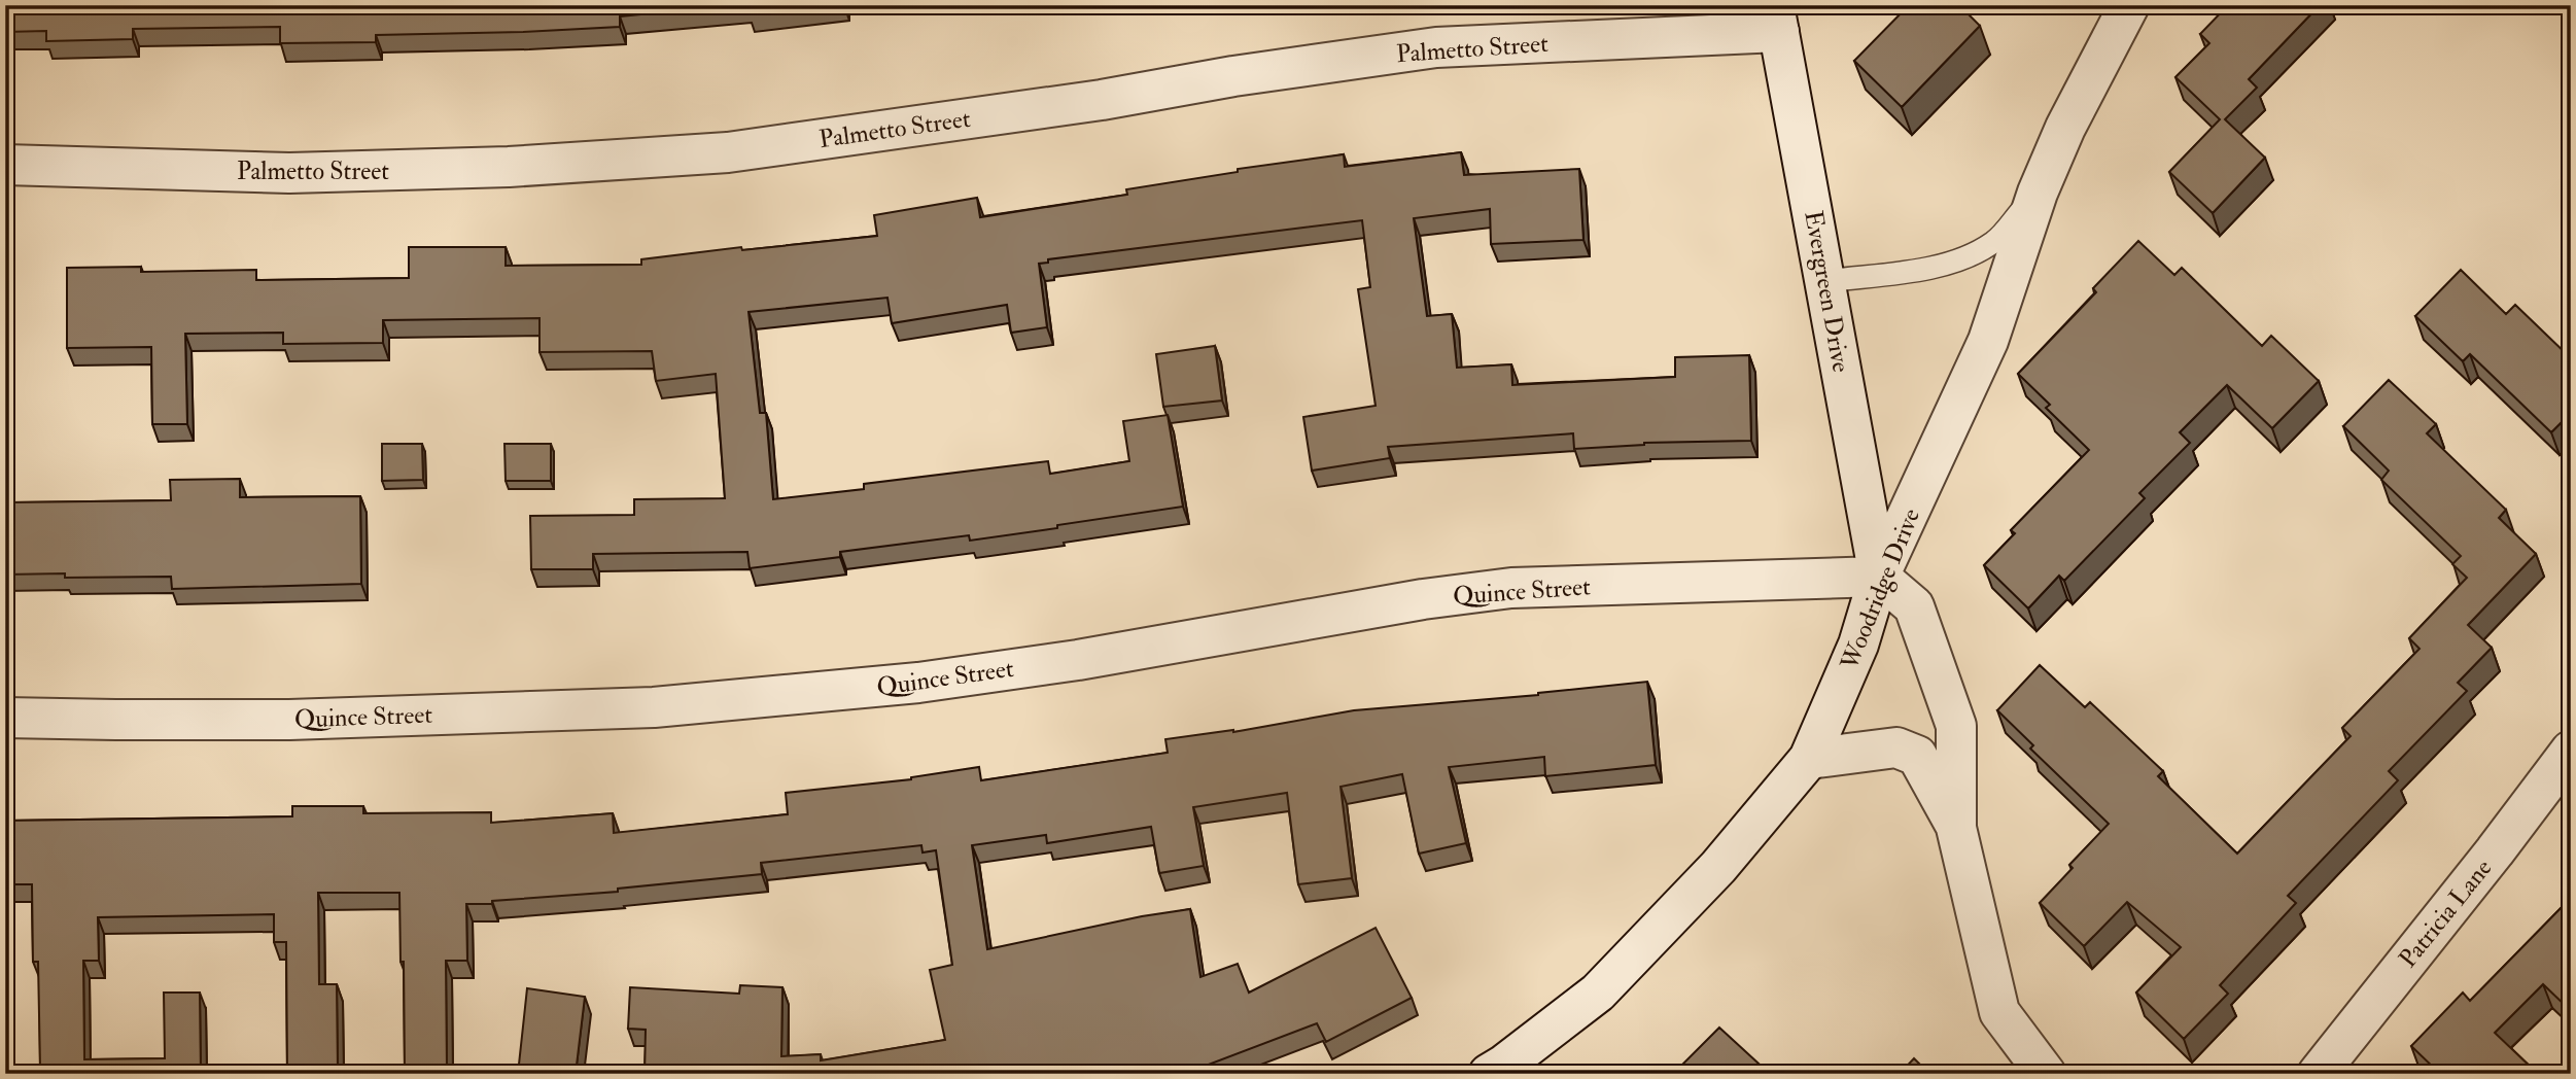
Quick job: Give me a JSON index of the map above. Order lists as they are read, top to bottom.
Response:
{
  "streets": {
    "street": [
      "Palmetto Street",
      "Evergreen Drive",
      "Woodridge Drive",
      "Quince Street",
      "Patricia Lane"
    ]
  },
  "crossings": [
    ["Palmetto Street", "Evergreen Drive"],
    ["Evergreen Drive", "Woodridge Drive"],
    ["Evergreen Drive", "Quince Street"],
    ["Woodridge Drive", "Quince Street"]
  ]
}
